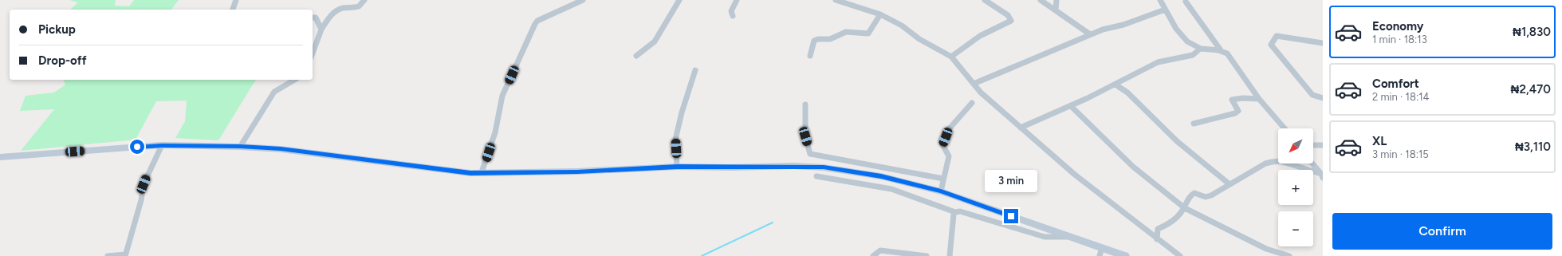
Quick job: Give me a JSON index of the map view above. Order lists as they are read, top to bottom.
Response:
{
  "north": "bottom left",
  "page": {
    "list": [
      {
        "name": "Economy",
        "note": "1 min · 18:13",
        "value": "₦1,830"
      },
      {
        "name": "Comfort",
        "note": "2 min · 18:14",
        "value": "₦2,470"
      },
      {
        "name": "XL",
        "note": "3 min · 18:15",
        "value": "₦3,110"
      }
    ],
    "banner": ["Pickup", "Drop-off"],
    "map_buttons": ["+", "−"],
    "bubble": "3 min",
    "buttons": "Confirm"
  }
}
